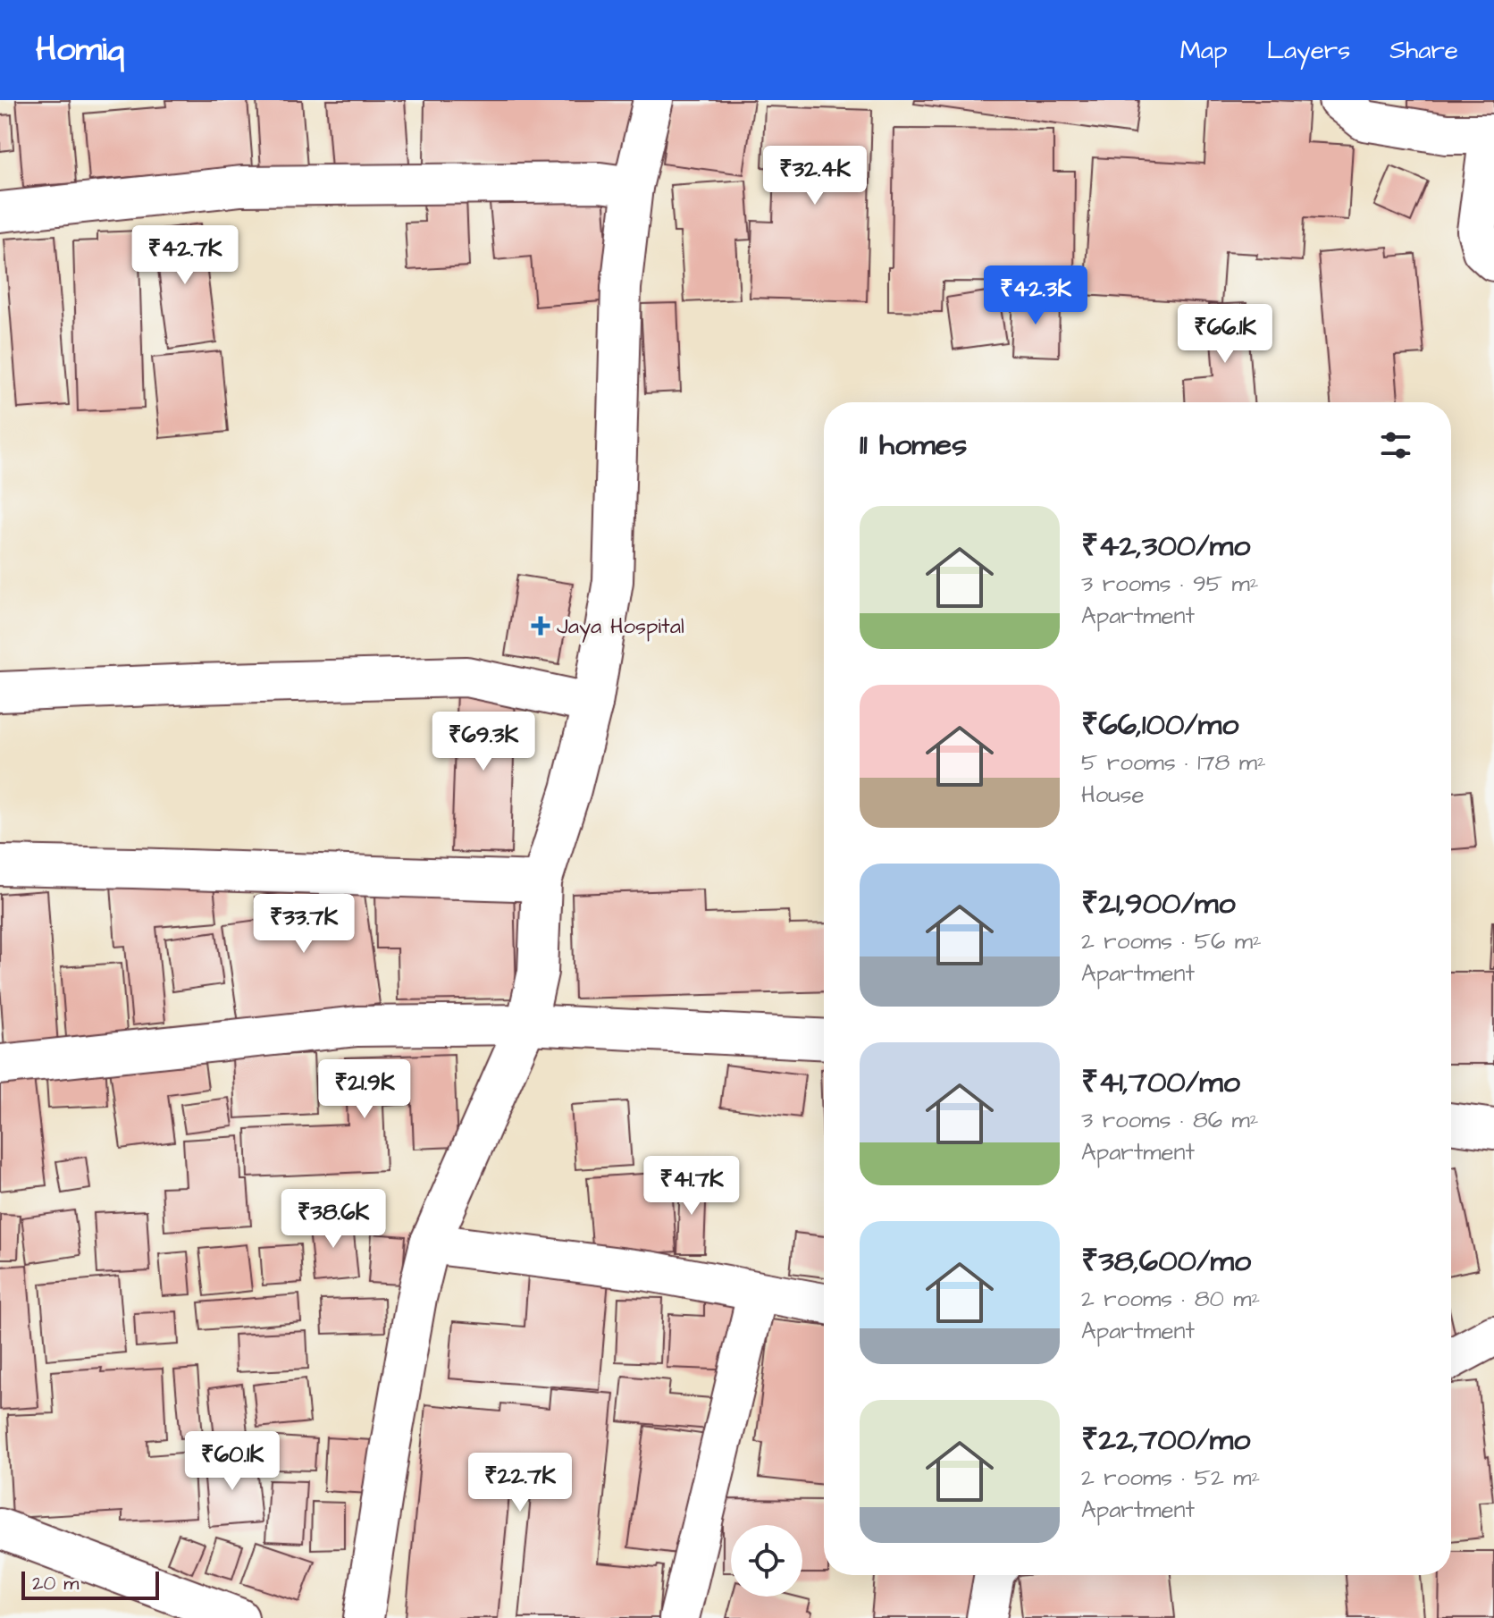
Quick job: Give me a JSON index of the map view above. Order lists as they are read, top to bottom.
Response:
{
  "places": {
    "health": ["Jaya Hospital"]
  },
  "scale_bar": "20 m",
  "page": {
    "header": "Homiq",
    "nav": ["Map", "Layers", "Share"],
    "price": [
      "₹32.4K",
      "₹42.7K",
      "₹42.3K",
      "₹66.1K",
      "₹69.3K",
      "₹33.7K",
      "₹21.9K",
      "₹41.7K",
      "₹38.6K",
      "₹60.1K",
      "₹22.7K"
    ],
    "heading": "11 homes",
    "list": [
      {
        "name": "₹42,300/mo",
        "note": "3 rooms · 95 m² · Apartment"
      },
      {
        "name": "₹66,100/mo",
        "note": "5 rooms · 178 m² · House"
      },
      {
        "name": "₹21,900/mo",
        "note": "2 rooms · 56 m² · Apartment"
      },
      {
        "name": "₹41,700/mo",
        "note": "3 rooms · 86 m² · Apartment"
      },
      {
        "name": "₹38,600/mo",
        "note": "2 rooms · 80 m² · Apartment"
      },
      {
        "name": "₹22,700/mo",
        "note": "2 rooms · 52 m² · Apartment"
      }
    ],
    "scale": "20 m"
  }
}
